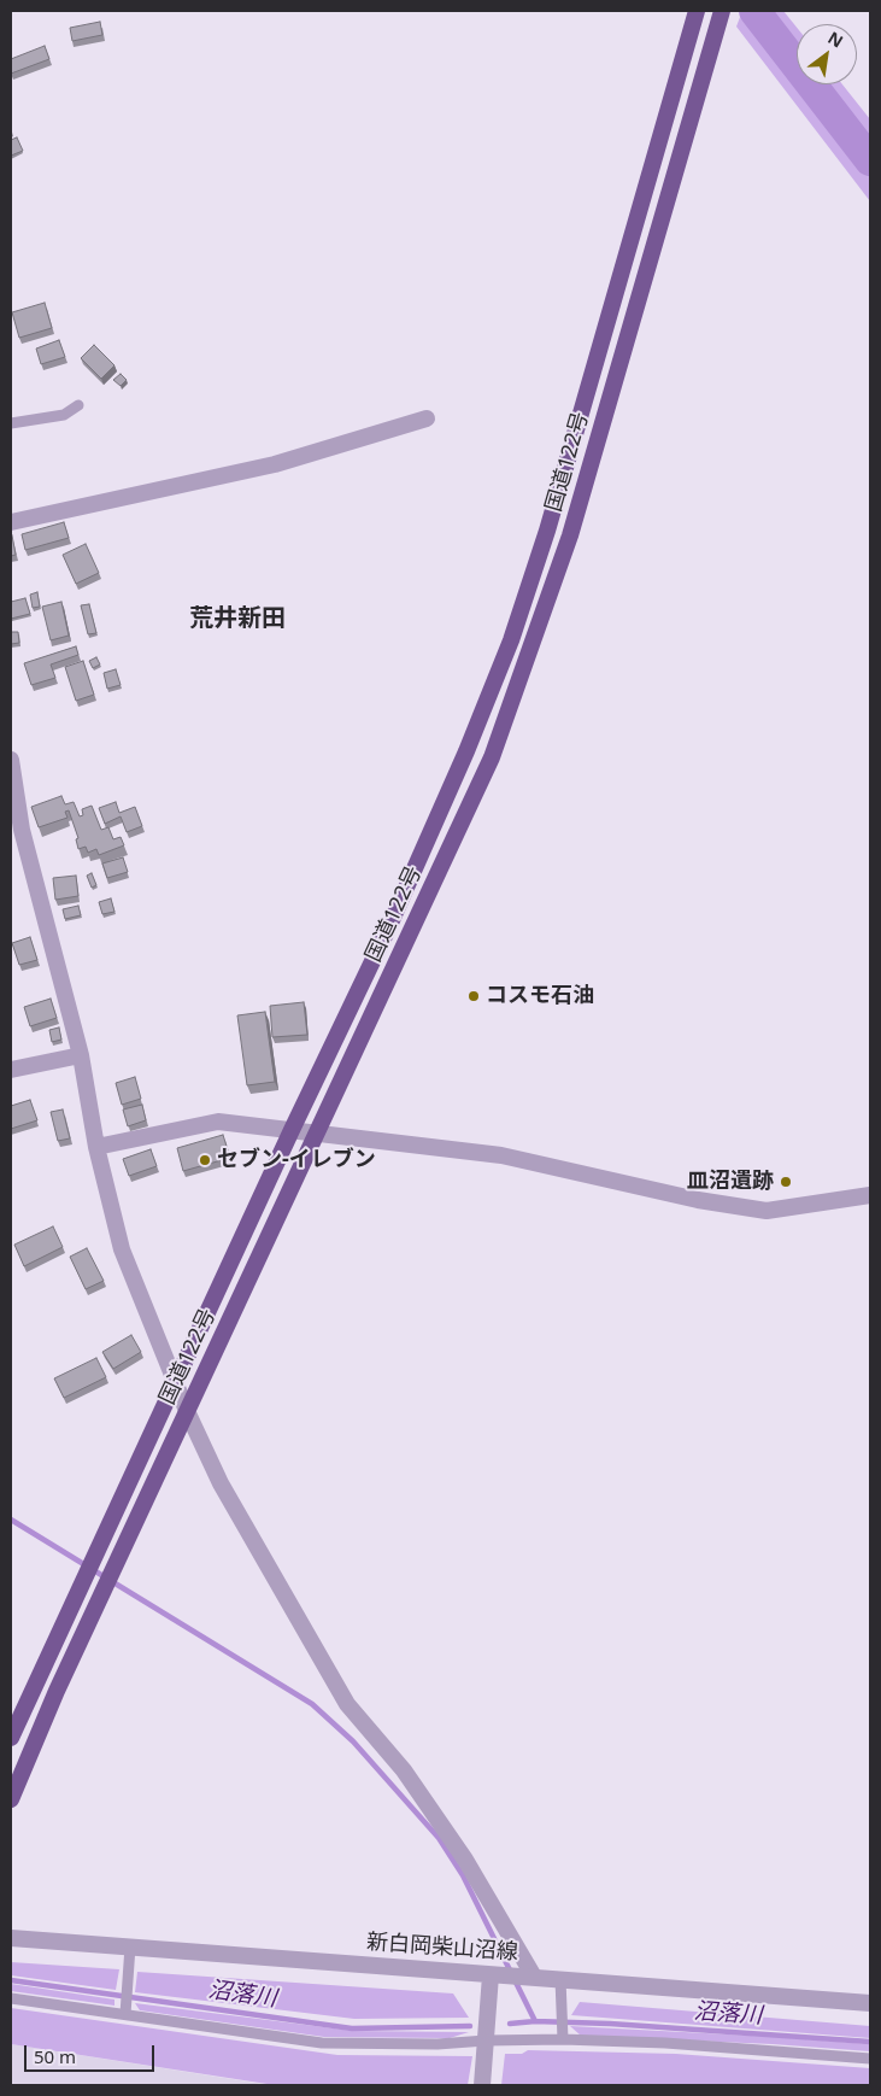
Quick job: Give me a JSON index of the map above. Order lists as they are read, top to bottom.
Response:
{
  "streets": {
    "highway": ["国道122号"],
    "street": ["新白岡柴山沼線"]
  },
  "districts": ["荒井新田"],
  "water": ["沼落川"],
  "places": ["コスモ石油", "セブン-イレブン", "皿沼遺跡"],
  "scale_bar": "50 m",
  "north": "top right"
}
